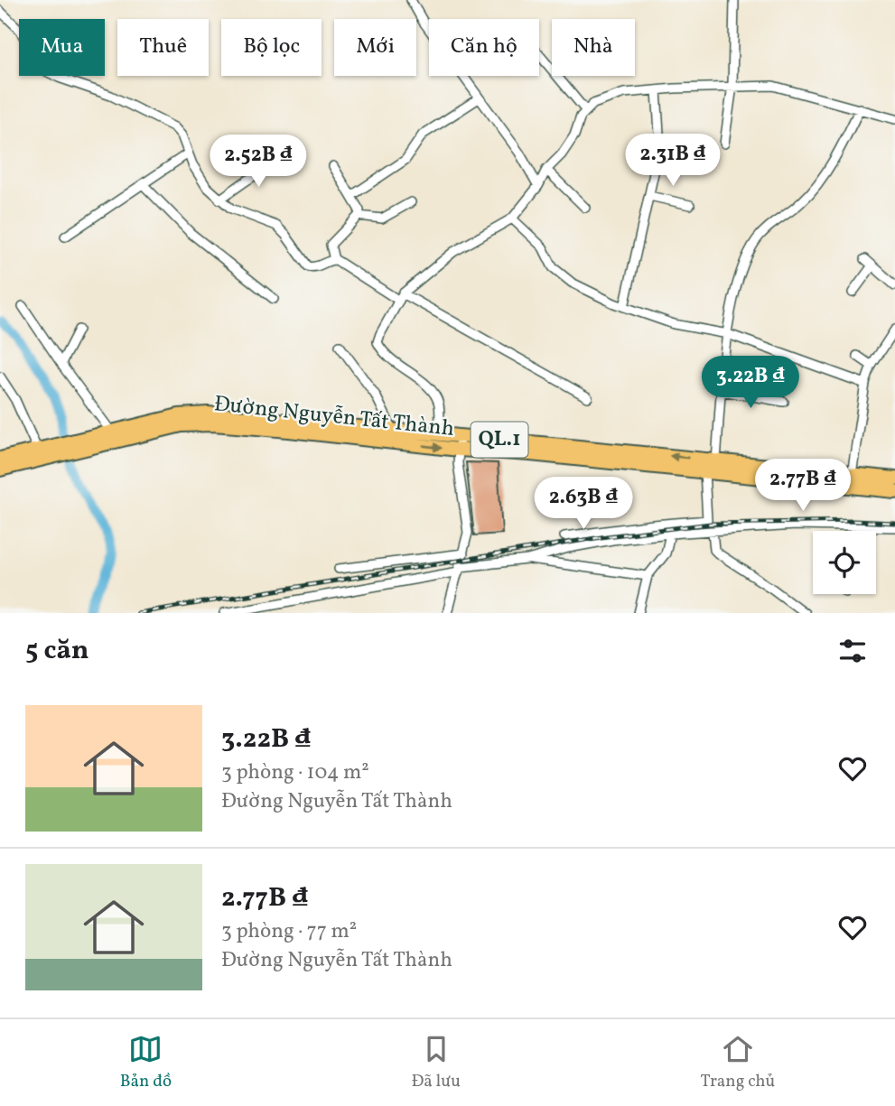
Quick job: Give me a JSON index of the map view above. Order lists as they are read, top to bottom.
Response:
{
  "streets": {
    "main road": ["Đường Nguyễn Tất Thành", "QL.1"]
  },
  "page": {
    "chip": [
      "Mua",
      "Thuê",
      "Bộ lọc",
      "Mới",
      "Căn hộ",
      "Nhà"
    ],
    "price": [
      "2.31B ₫",
      "2.52B ₫",
      "3.22B ₫",
      "2.77B ₫",
      "2.63B ₫"
    ],
    "heading": "5 căn",
    "list": [
      {
        "name": "3.22B ₫",
        "note": "3 phòng · 104 m² · Đường Nguyễn Tất Thành"
      },
      {
        "name": "2.77B ₫",
        "note": "3 phòng · 77 m² · Đường Nguyễn Tất Thành"
      }
    ],
    "tabs": ["Bản đồ", "Đã lưu", "Trang chủ"]
  }
}
